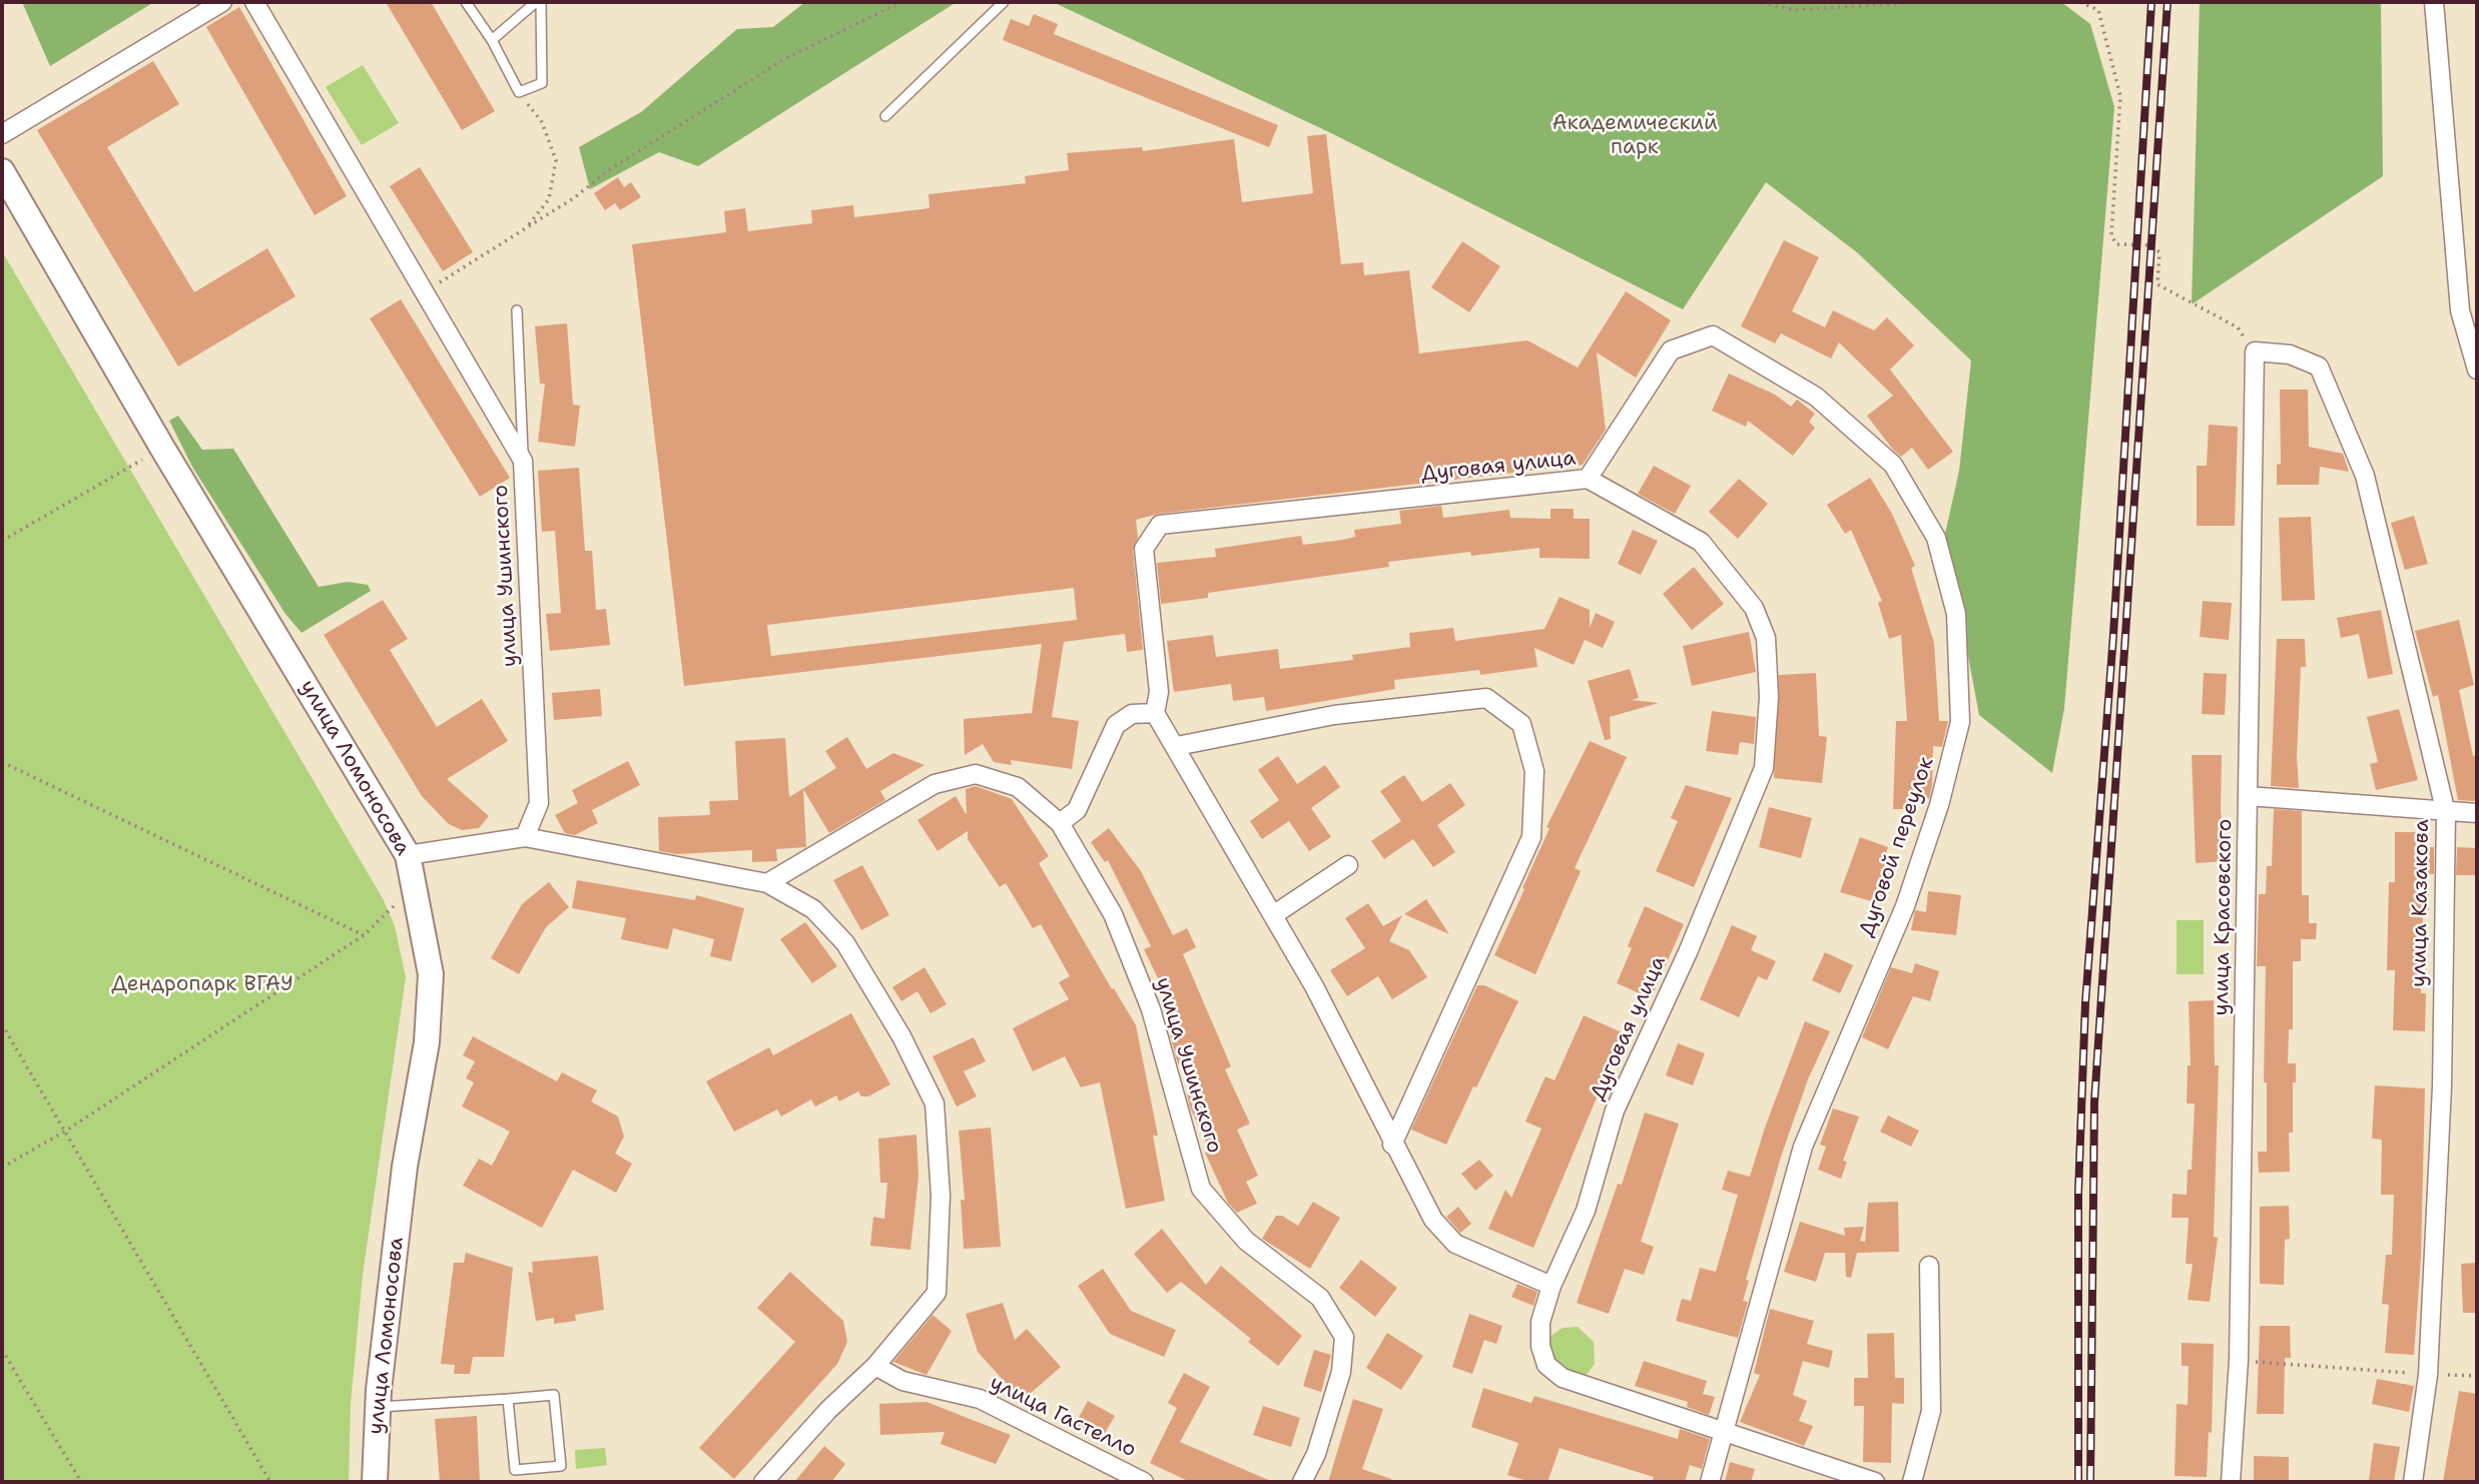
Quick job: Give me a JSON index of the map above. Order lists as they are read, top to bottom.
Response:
{
  "streets": {
    "main road": ["улица Ломоносова"],
    "street": [
      "Дуговая улица",
      "улица Ушинского",
      "Дуговой переулок",
      "улица Казакова",
      "улица Красовского",
      "улица Гастелло"
    ]
  },
  "crossings": [
    ["Дуговая улица", "Дуговой переулок"],
    ["улица Казакова", "улица Красовского"]
  ],
  "parks": ["Академический парк", "Дендропарк ВГАУ"]
}
